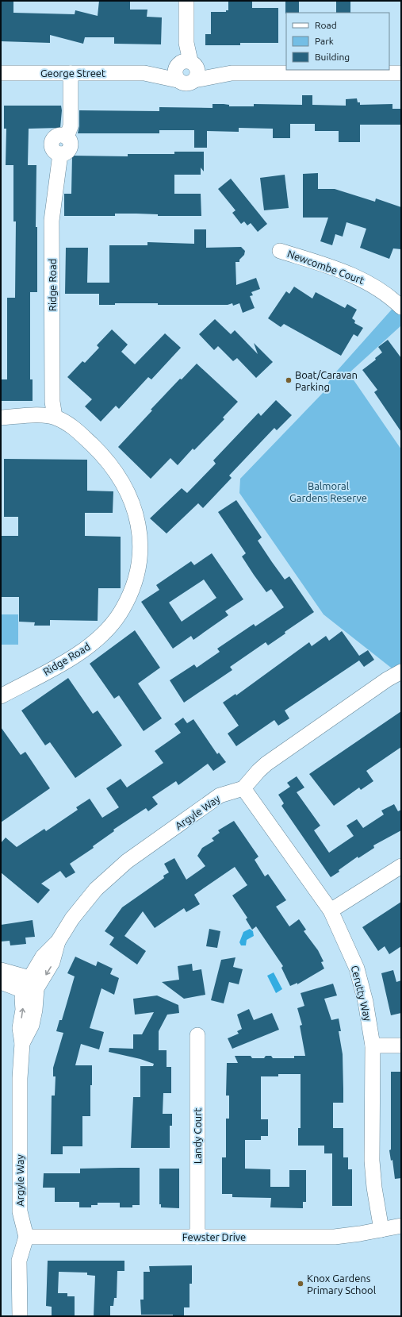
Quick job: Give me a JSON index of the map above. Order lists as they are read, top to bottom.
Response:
{
  "streets": {
    "street": [
      "George Street",
      "Newcombe Court",
      "Ridge Road",
      "Argyle Way",
      "Cerutty Way",
      "Landy Court",
      "Fewster Drive"
    ]
  },
  "crossings": [
    ["George Street", "Ridge Road"],
    ["Argyle Way", "Cerutty Way"],
    ["Argyle Way", "Fewster Drive"],
    ["Cerutty Way", "Fewster Drive"],
    ["Landy Court", "Fewster Drive"]
  ],
  "parks": ["Balmoral Gardens Reserve"],
  "places": ["Boat/Caravan Parking", "Knox Gardens Primary School"],
  "legend": ["Road", "Park", "Building"]
}
